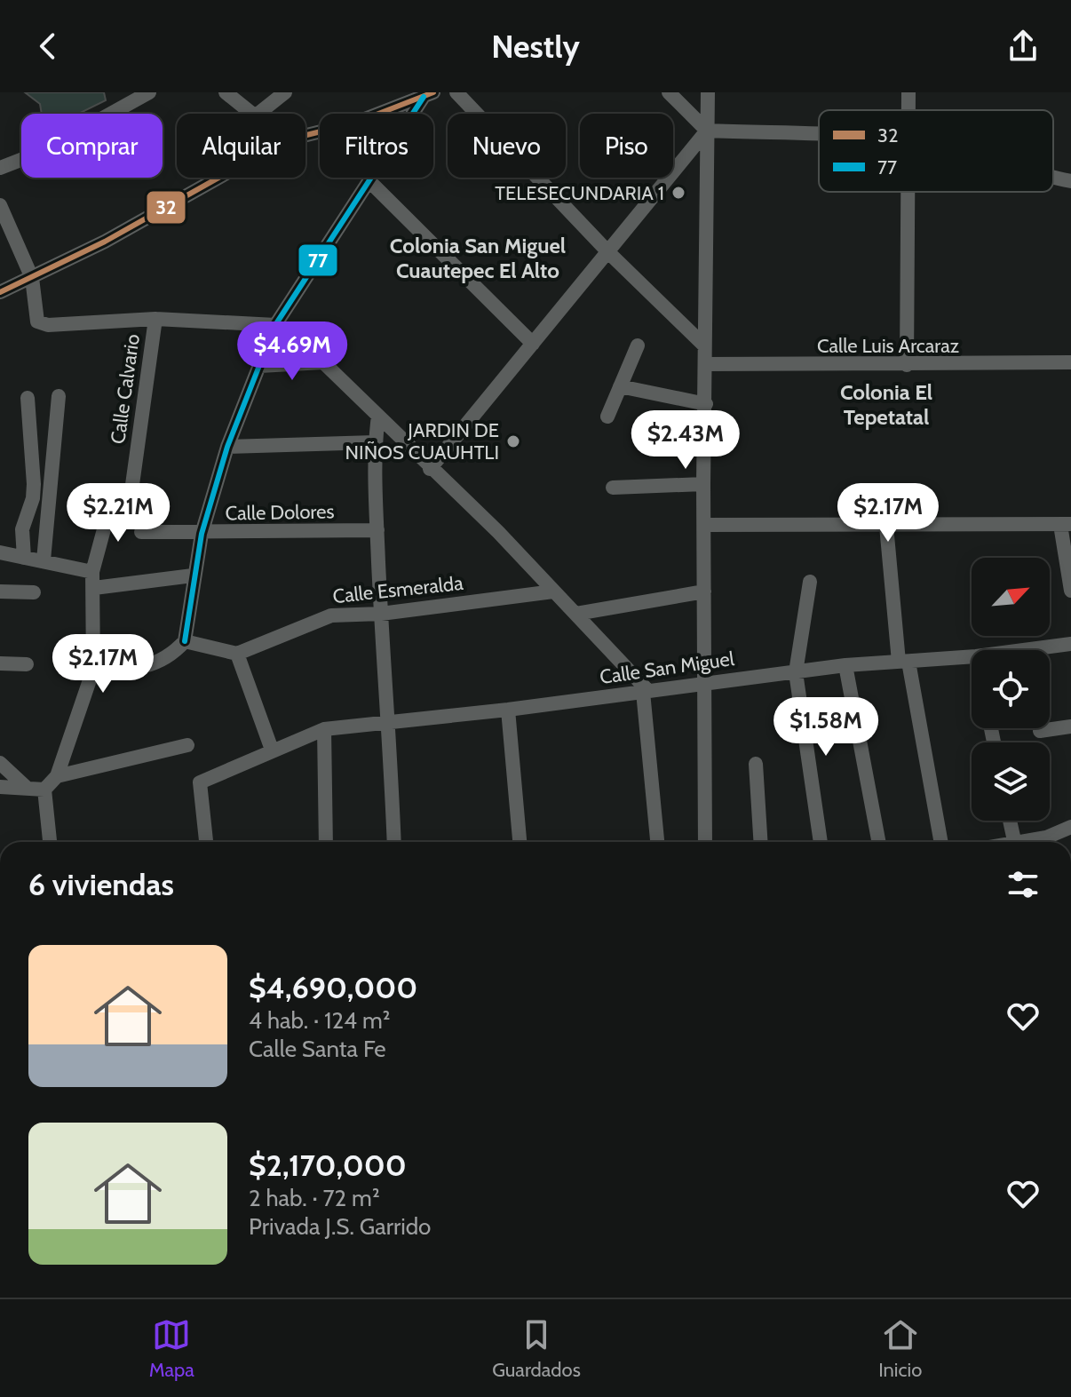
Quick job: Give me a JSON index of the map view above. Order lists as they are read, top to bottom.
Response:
{
  "streets": {
    "street": [
      "Calle Luis Arcaraz",
      "Calle Calvario",
      "Calle Dolores",
      "Calle Esmeralda",
      "Calle San Miguel"
    ]
  },
  "districts": ["Colonia San Miguel Cuautepec El Alto", "Colonia El Tepetatal"],
  "places": ["TELESECUNDARIA 1", "JARDIN DE NIÑOS CUAUHTLI"],
  "lines": ["transit line 32", "transit line 77"],
  "legend": ["32", "77"],
  "north": "top right",
  "page": {
    "header": "Nestly",
    "chip": [
      "Comprar",
      "Alquilar",
      "Filtros",
      "Nuevo",
      "Piso"
    ],
    "price": [
      "$4.69M",
      "$2.43M",
      "$2.21M",
      "$2.17M",
      "$2.17M",
      "$1.58M"
    ],
    "heading": "6 viviendas",
    "list": [
      {
        "name": "$4,690,000",
        "note": "4 hab. · 124 m² · Calle Santa Fe"
      },
      {
        "name": "$2,170,000",
        "note": "2 hab. · 72 m² · Privada J.S. Garrido"
      }
    ],
    "tabs": ["Mapa", "Guardados", "Inicio"]
  }
}
